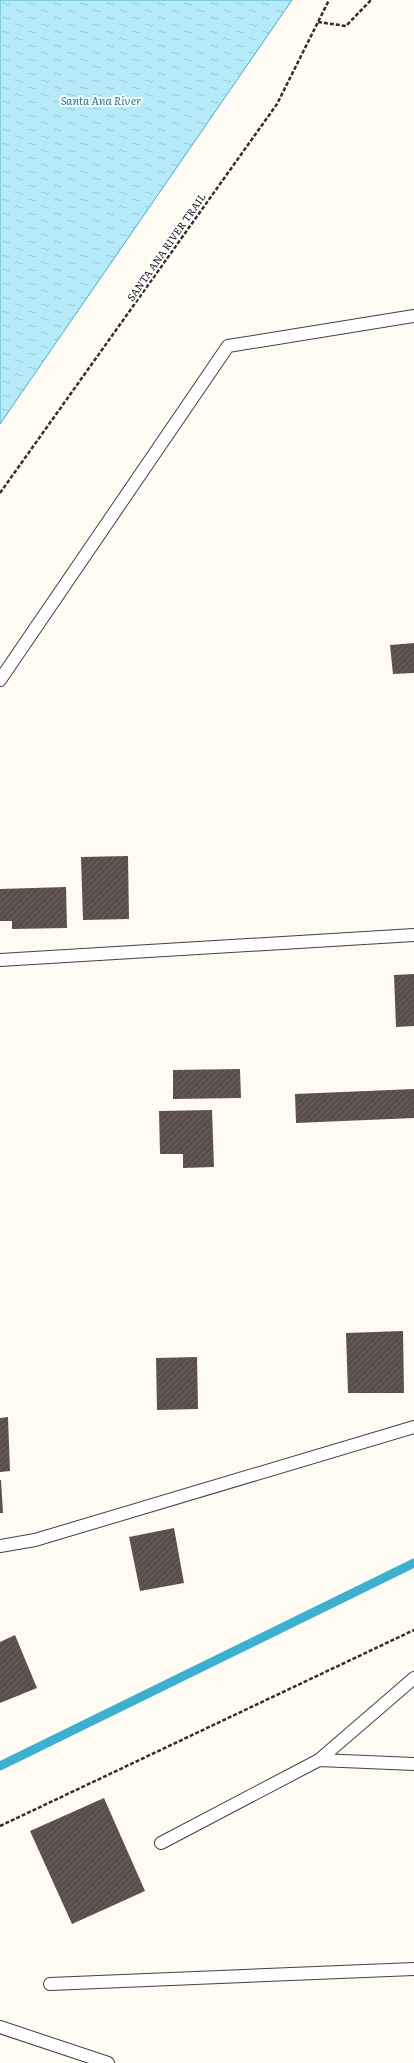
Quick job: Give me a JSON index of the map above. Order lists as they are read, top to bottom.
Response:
{
  "streets": {
    "path": ["SANTA ANA RIVER TRAIL"]
  },
  "water": ["Santa Ana River"]
}
